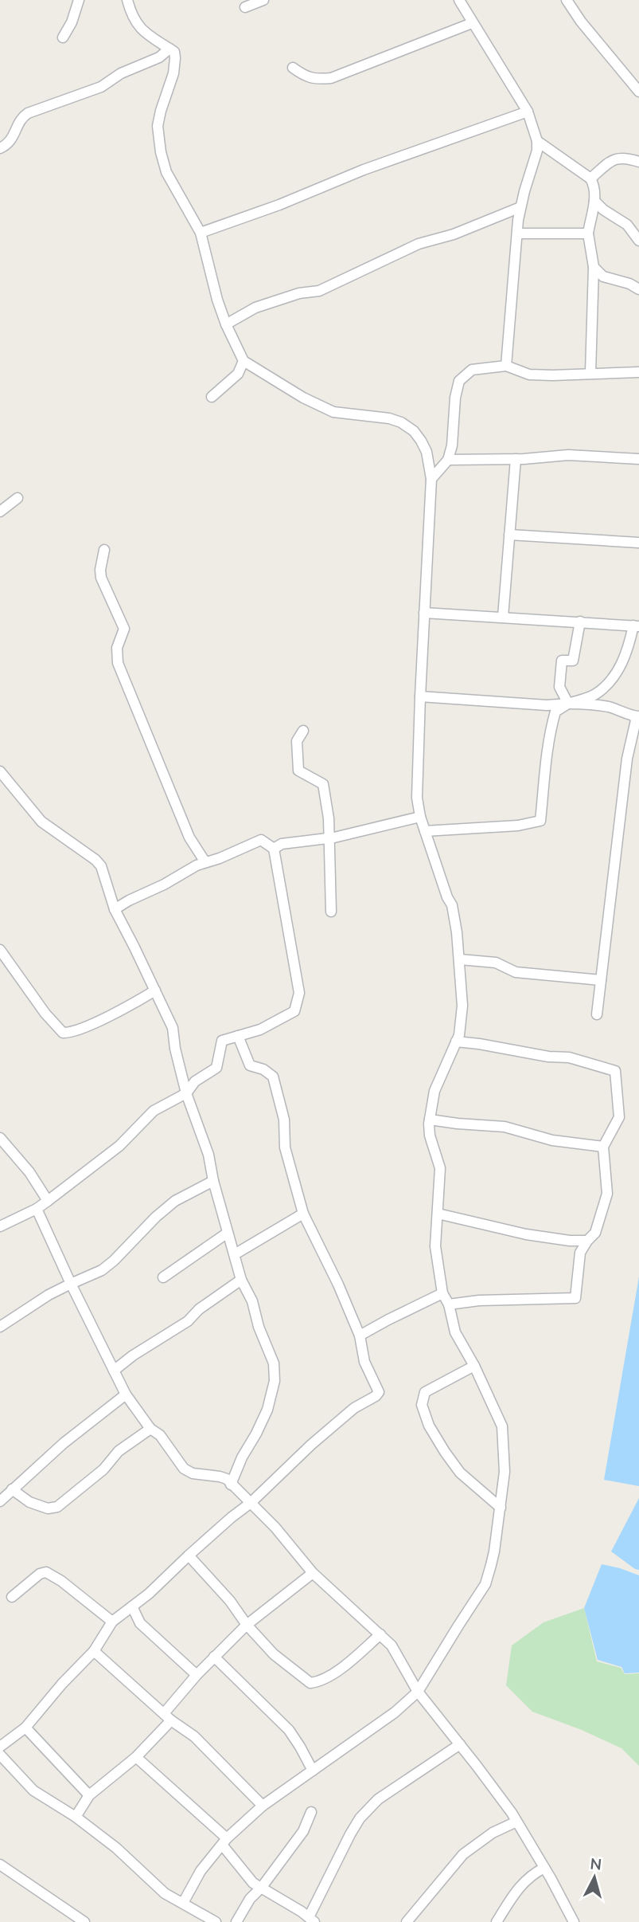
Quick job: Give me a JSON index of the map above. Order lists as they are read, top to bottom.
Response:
{
  "north": "top"
}
